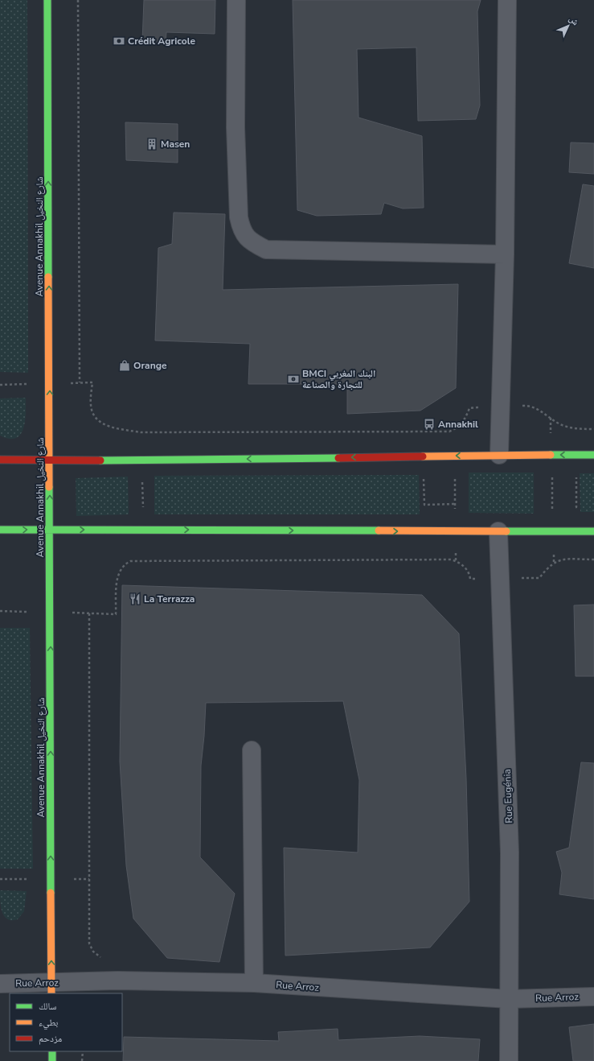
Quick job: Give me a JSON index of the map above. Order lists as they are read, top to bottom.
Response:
{
  "streets": {
    "main road": ["Avenue Annakhil شارع النخيل"],
    "street": ["Rue Eugénia", "Rue Arroz"]
  },
  "crossings": [
    ["Avenue Annakhil شارع النخيل", "Rue Arroz"],
    ["Rue Eugénia", "Rue Arroz"]
  ],
  "one_way": ["Avenue Annakhil شارع النخيل"],
  "places": {
    "bank": ["Crédit Agricole", "BMCI البنك المغربي للتجارة والصناعة"],
    "building": ["Masen"],
    "shop": ["Orange"],
    "bus stop": ["Annakhil"],
    "restaurant": ["La Terrazza"]
  },
  "legend": ["سالك", "بطيء", "مزدحم"],
  "north": "top right"
}
